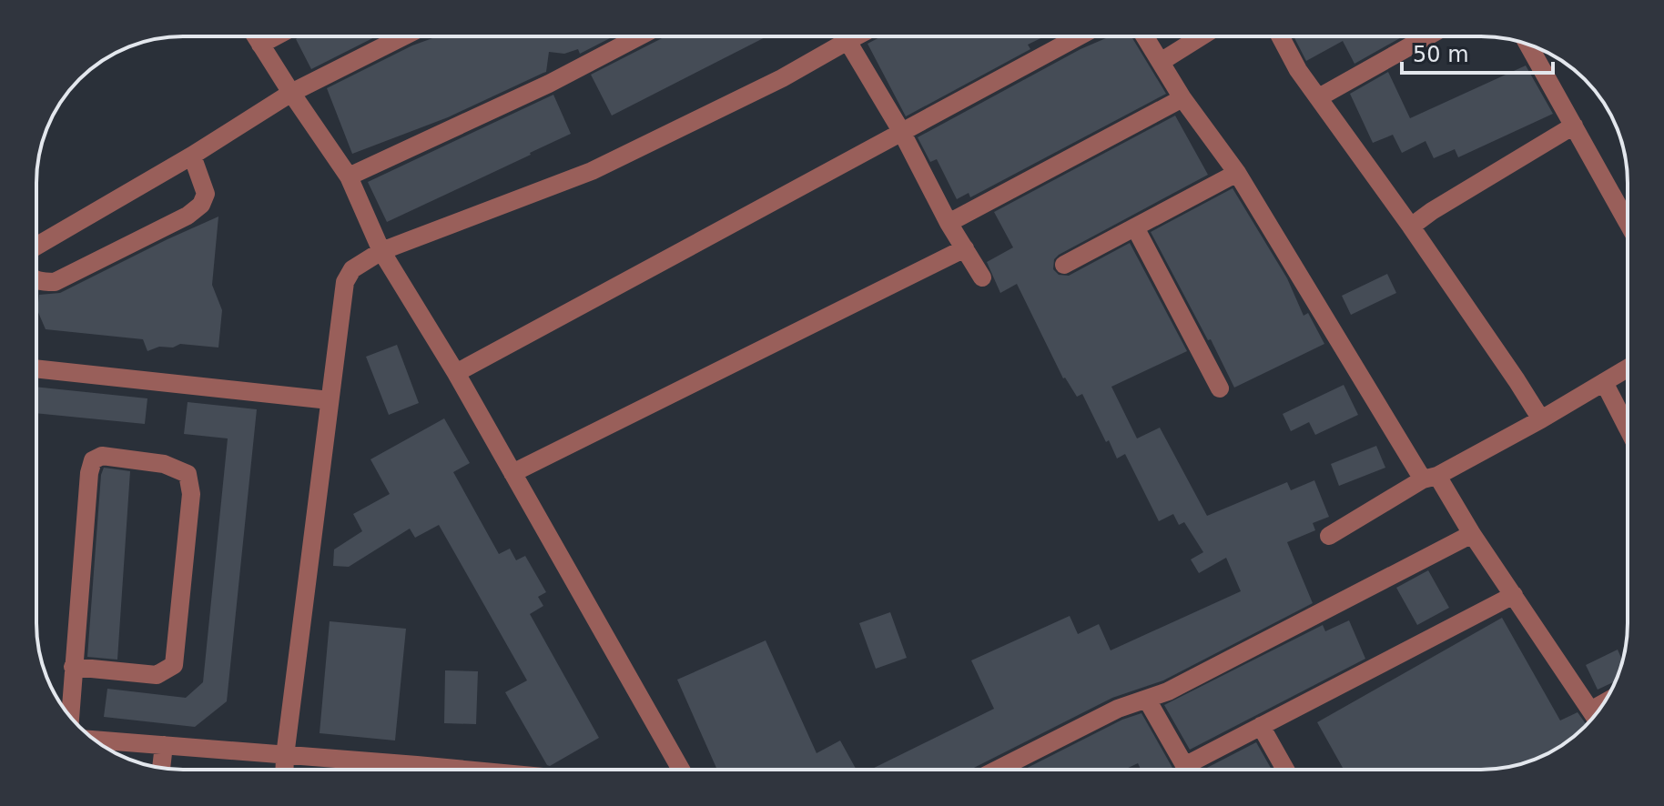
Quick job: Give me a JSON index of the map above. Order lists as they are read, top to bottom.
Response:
{
  "scale_bar": "50 m"
}
